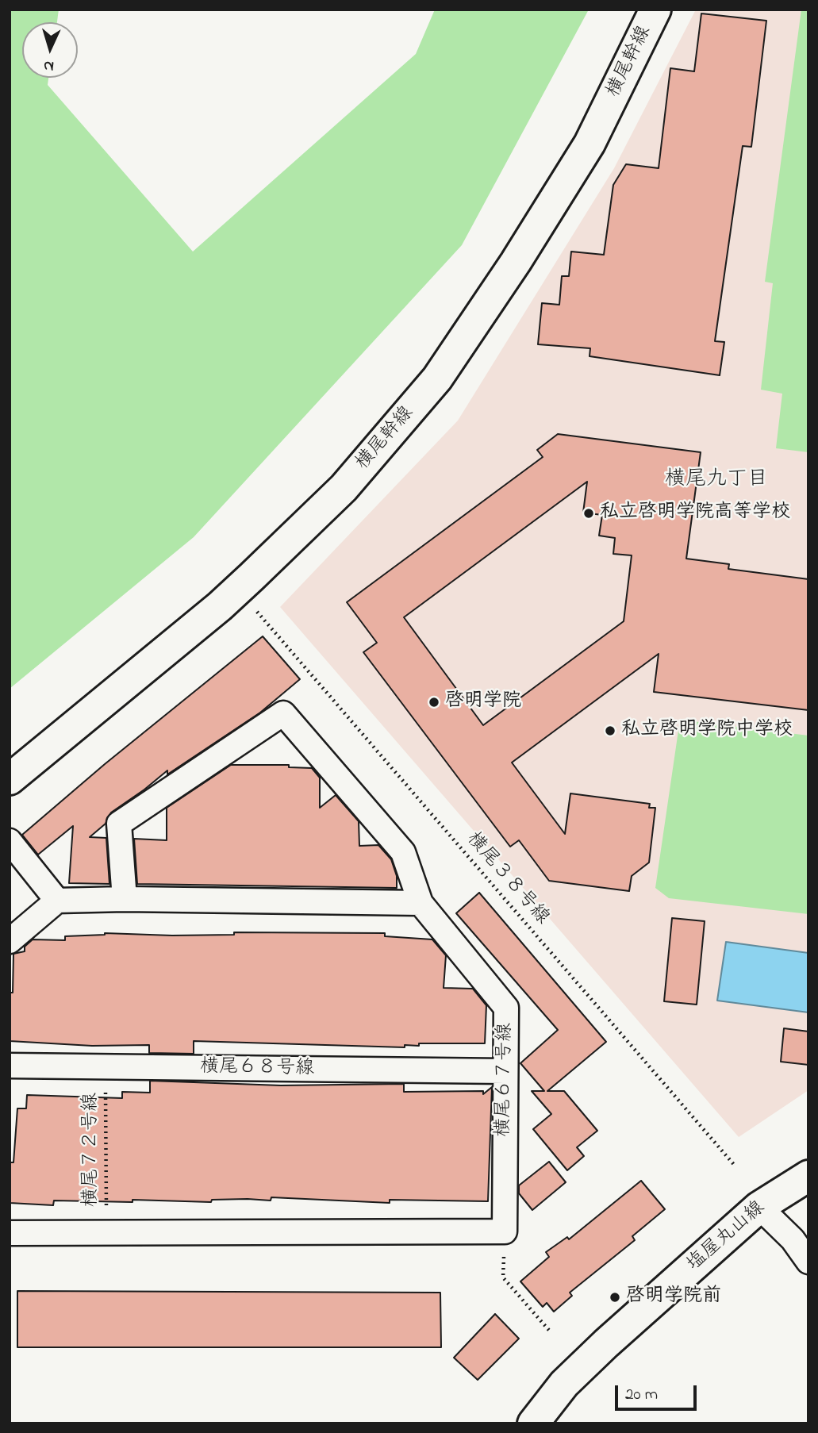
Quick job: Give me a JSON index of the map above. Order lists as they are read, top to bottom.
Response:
{
  "streets": {
    "street": [
      "横尾幹線",
      "横尾６８号線",
      "横尾６７号線",
      "塩屋丸山線"
    ],
    "path": ["横尾３８号線", "横尾７２号線"]
  },
  "crossings": [
    ["横尾６８号線", "横尾６７号線"],
    ["横尾６８号線", "横尾７２号線"]
  ],
  "districts": ["横尾九丁目"],
  "places": [
    "私立啓明学院高等学校",
    "啓明学院",
    "私立啓明学院中学校",
    "啓明学院前"
  ],
  "scale_bar": "20 m",
  "north": "bottom"
}
